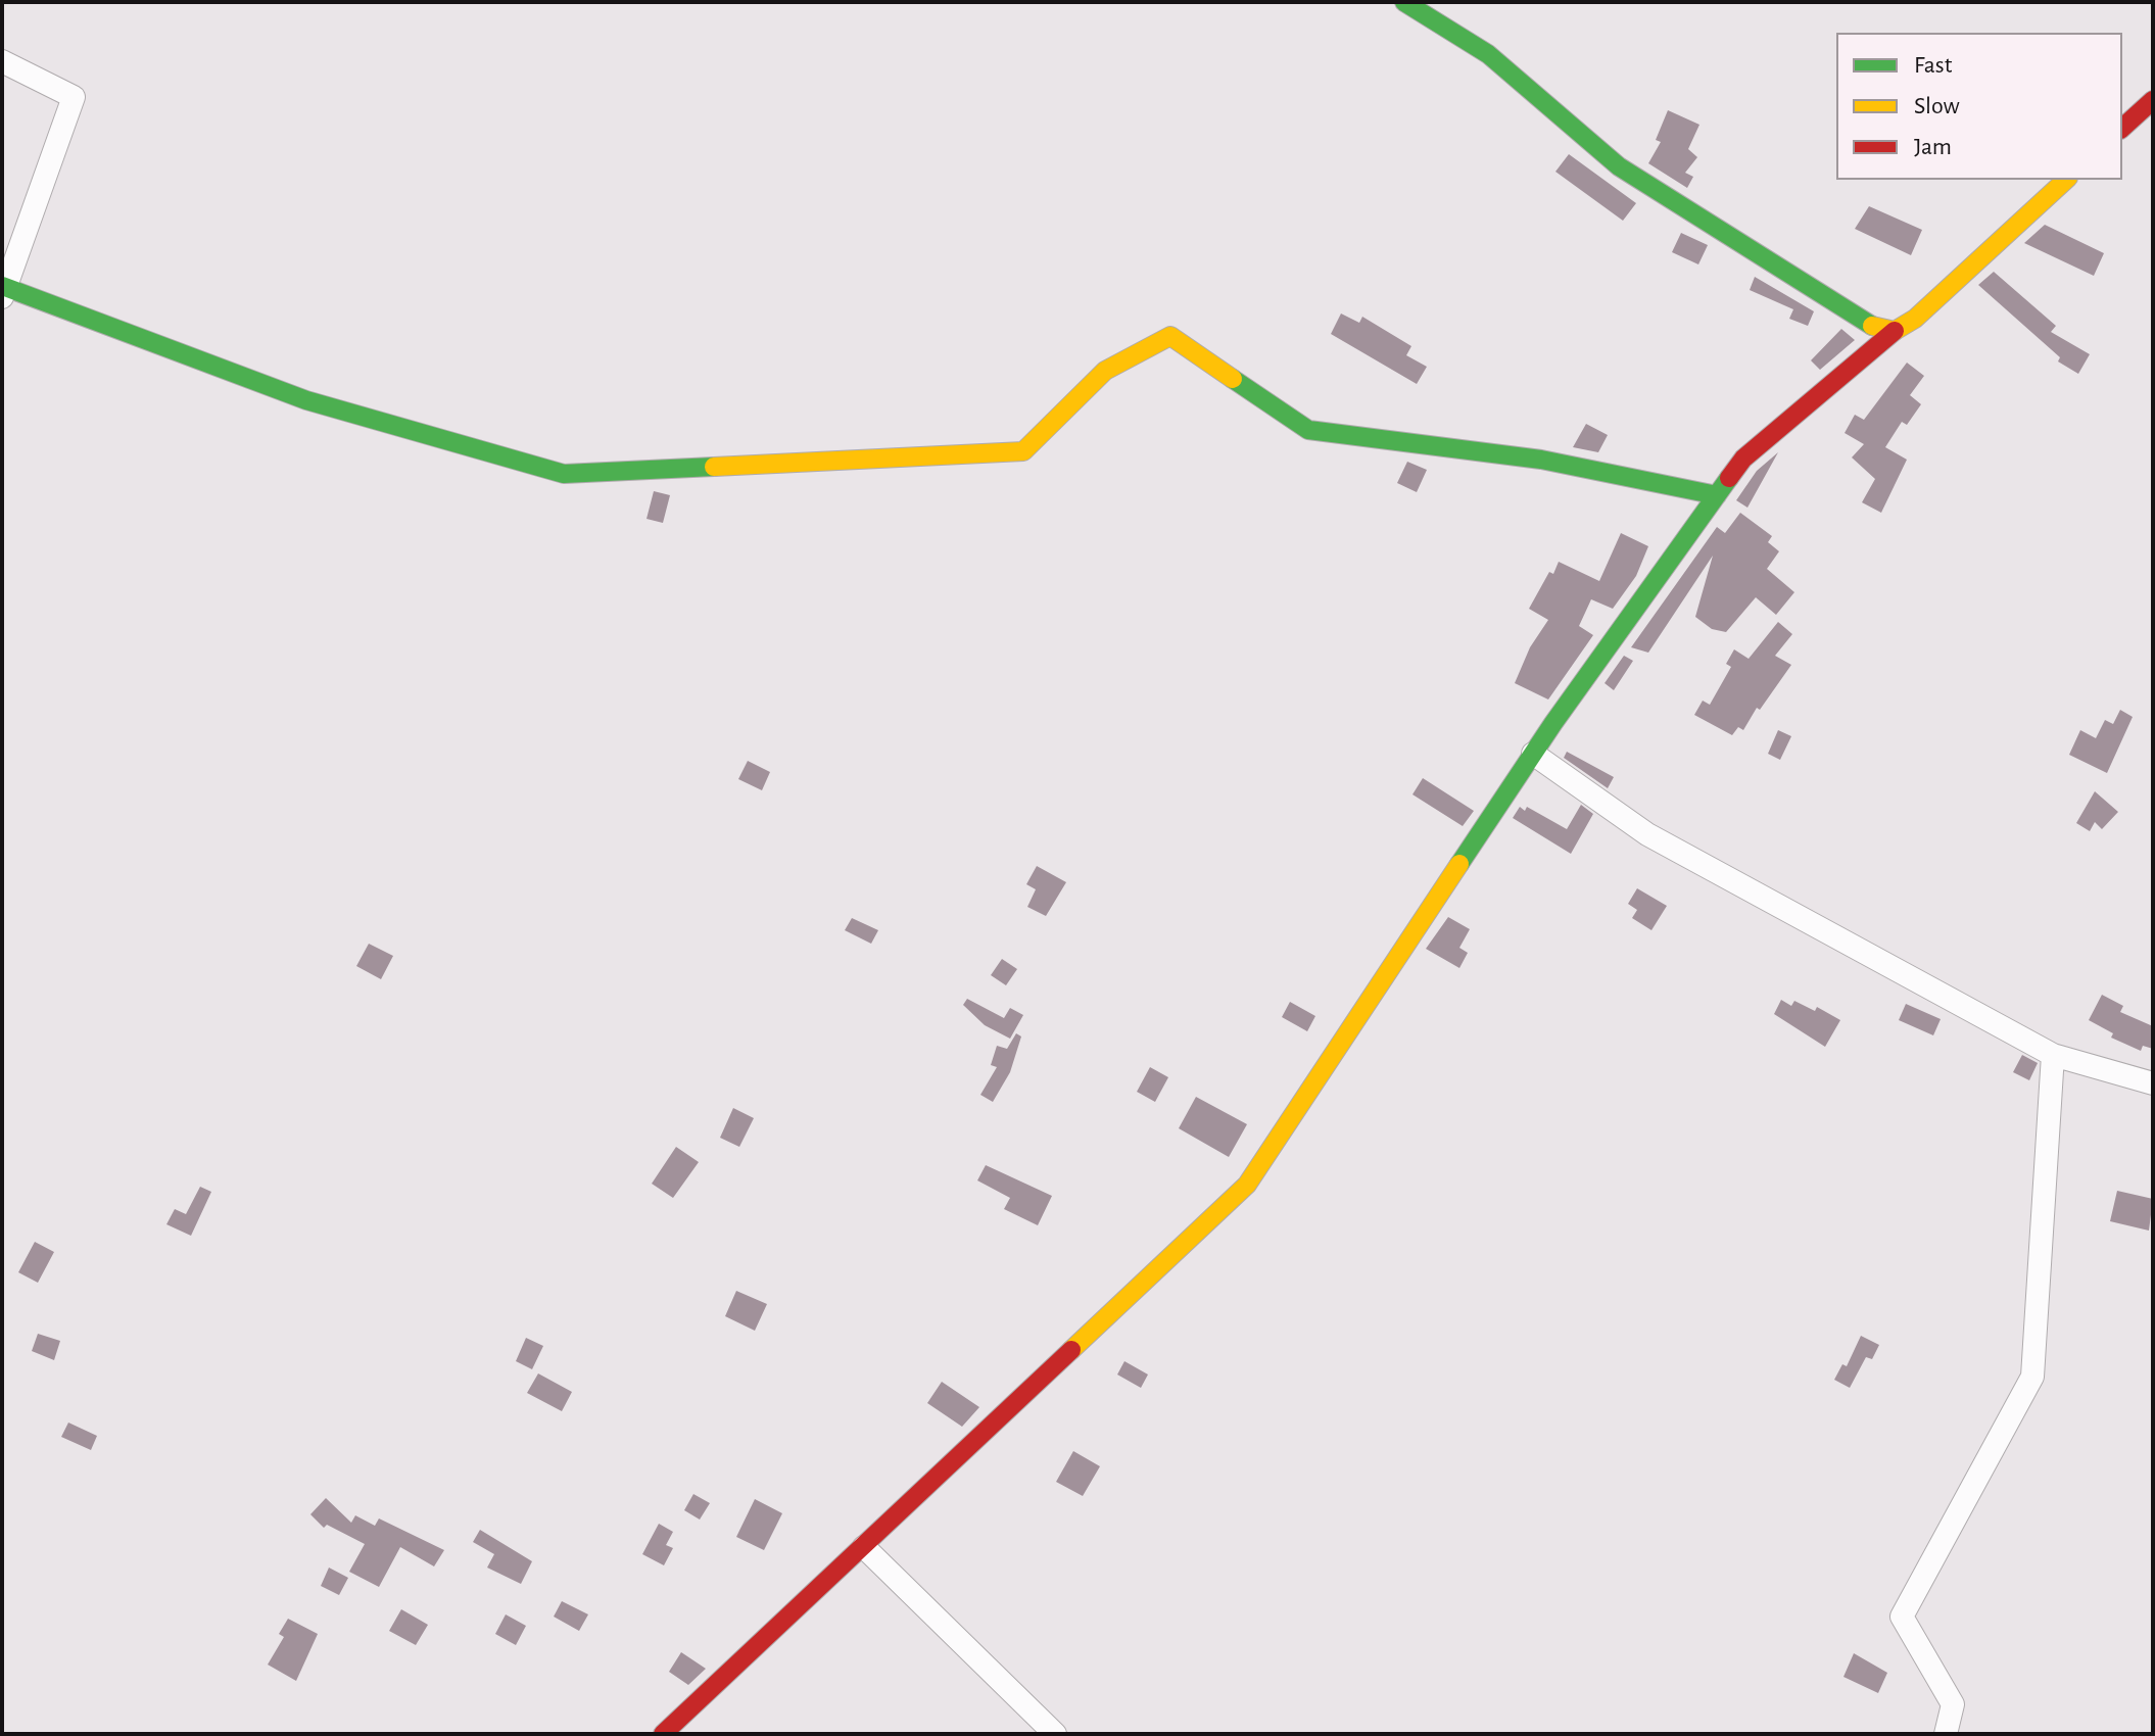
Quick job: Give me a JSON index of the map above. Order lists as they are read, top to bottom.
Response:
{
  "legend": ["Fast", "Slow", "Jam"]
}
